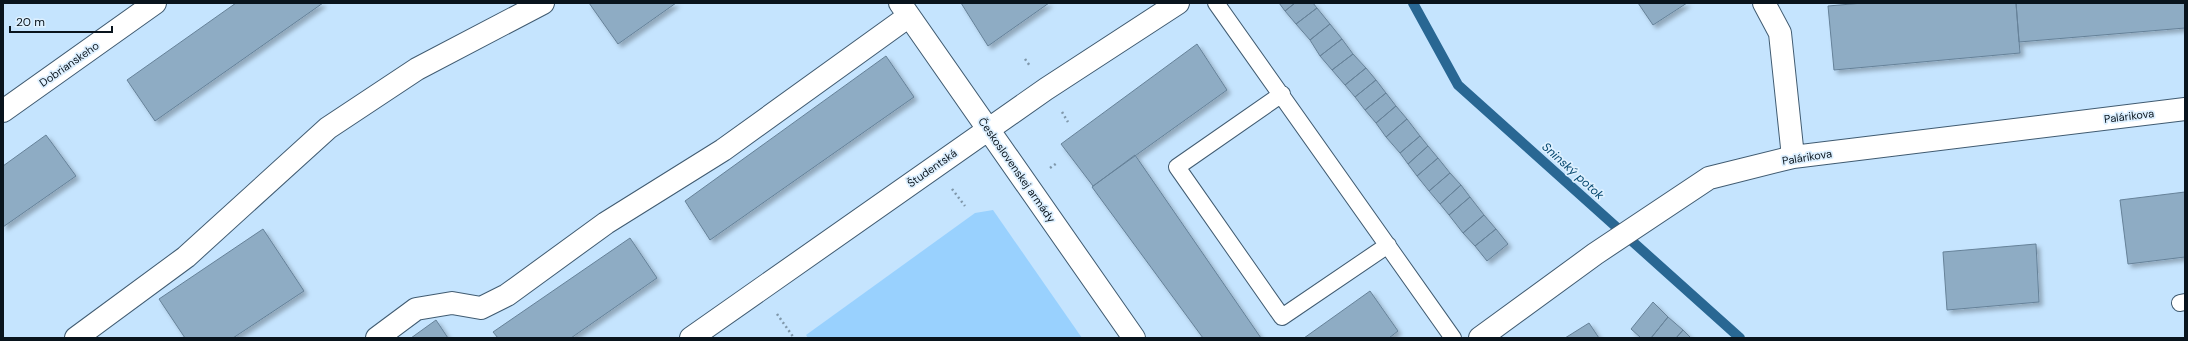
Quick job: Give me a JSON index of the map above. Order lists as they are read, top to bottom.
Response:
{
  "streets": {
    "street": [
      "Dobrianskeho",
      "Palárikova",
      "Študentská",
      "Československej armády"
    ]
  },
  "crossings": [
    ["Študentská", "Československej armády"]
  ],
  "water": ["Sninský potok"],
  "scale_bar": "20 m"
}
